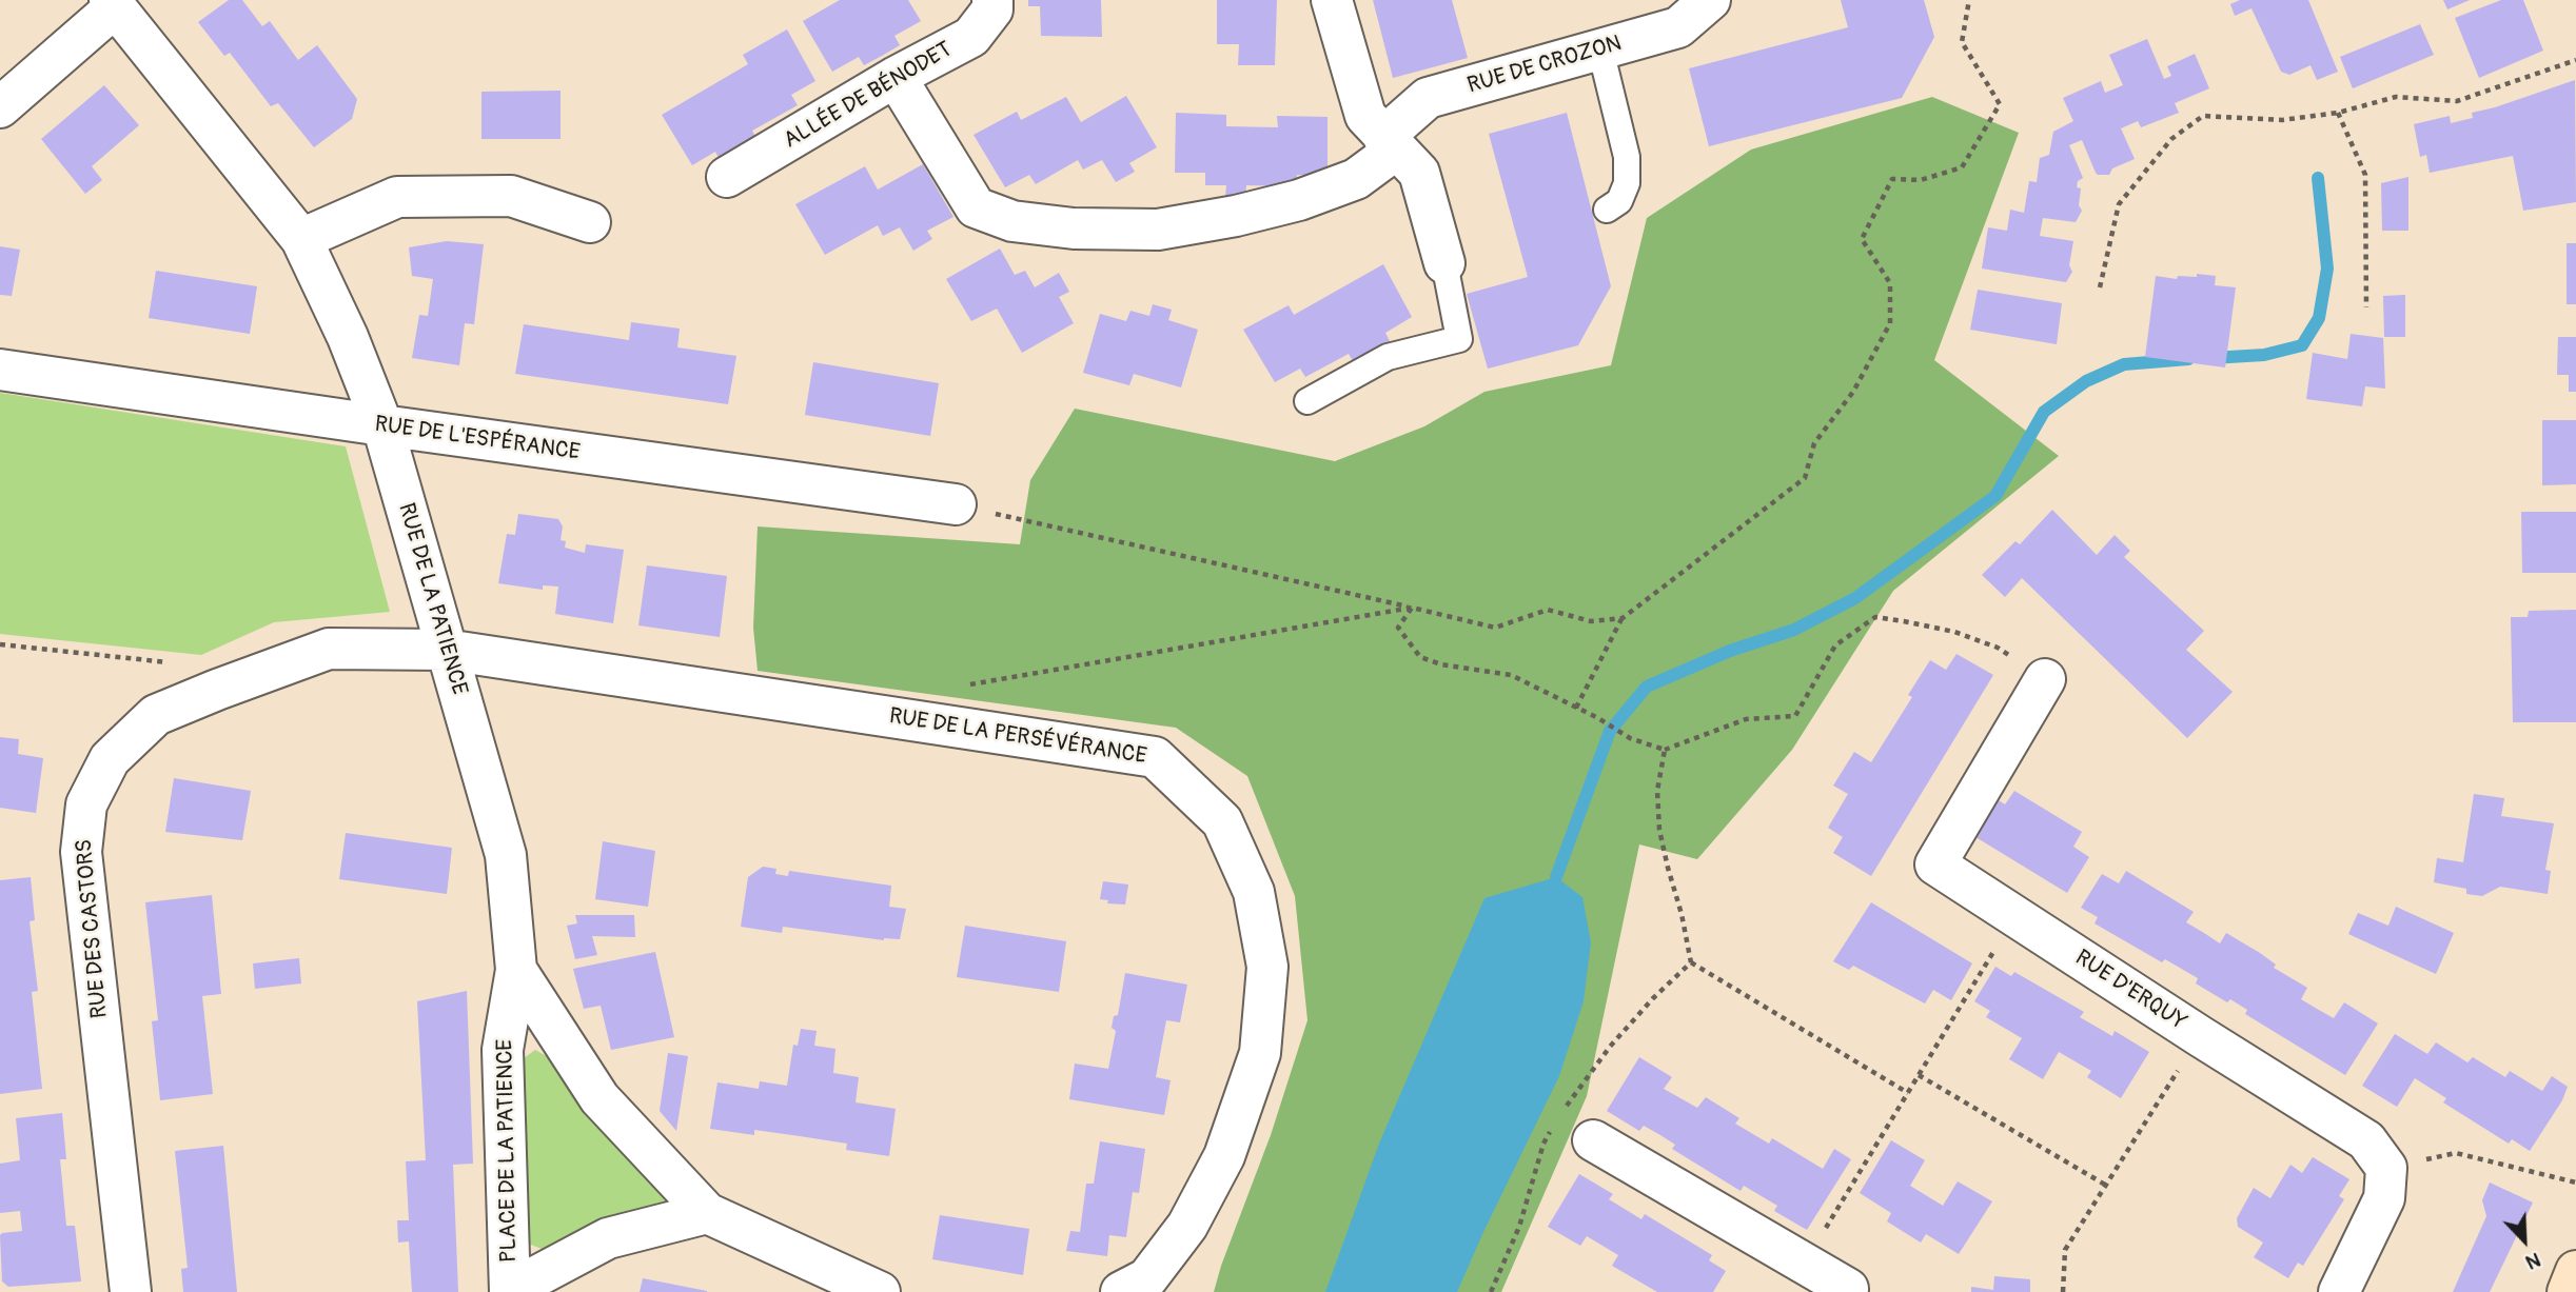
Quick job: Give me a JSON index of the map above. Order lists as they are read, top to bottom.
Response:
{
  "streets": {
    "street": [
      "RUE DE CROZON",
      "ALLÉE DE BÉNODET",
      "RUE DE L'ESPÉRANCE",
      "RUE DE LA PATIENCE",
      "RUE DE LA PERSÉVÉRANCE",
      "RUE DES CASTORS",
      "RUE D'ERQUY",
      "PLACE DE LA PATIENCE"
    ]
  },
  "crossings": [
    ["RUE DE CROZON", "ALLÉE DE BÉNODET"],
    ["RUE DE L'ESPÉRANCE", "RUE DE LA PATIENCE"],
    ["RUE DE LA PATIENCE", "RUE DE LA PERSÉVÉRANCE"],
    ["RUE DE LA PATIENCE", "RUE DES CASTORS"],
    ["RUE DE LA PATIENCE", "PLACE DE LA PATIENCE"],
    ["RUE DE LA PERSÉVÉRANCE", "RUE DES CASTORS"]
  ],
  "north": "bottom right"
}
